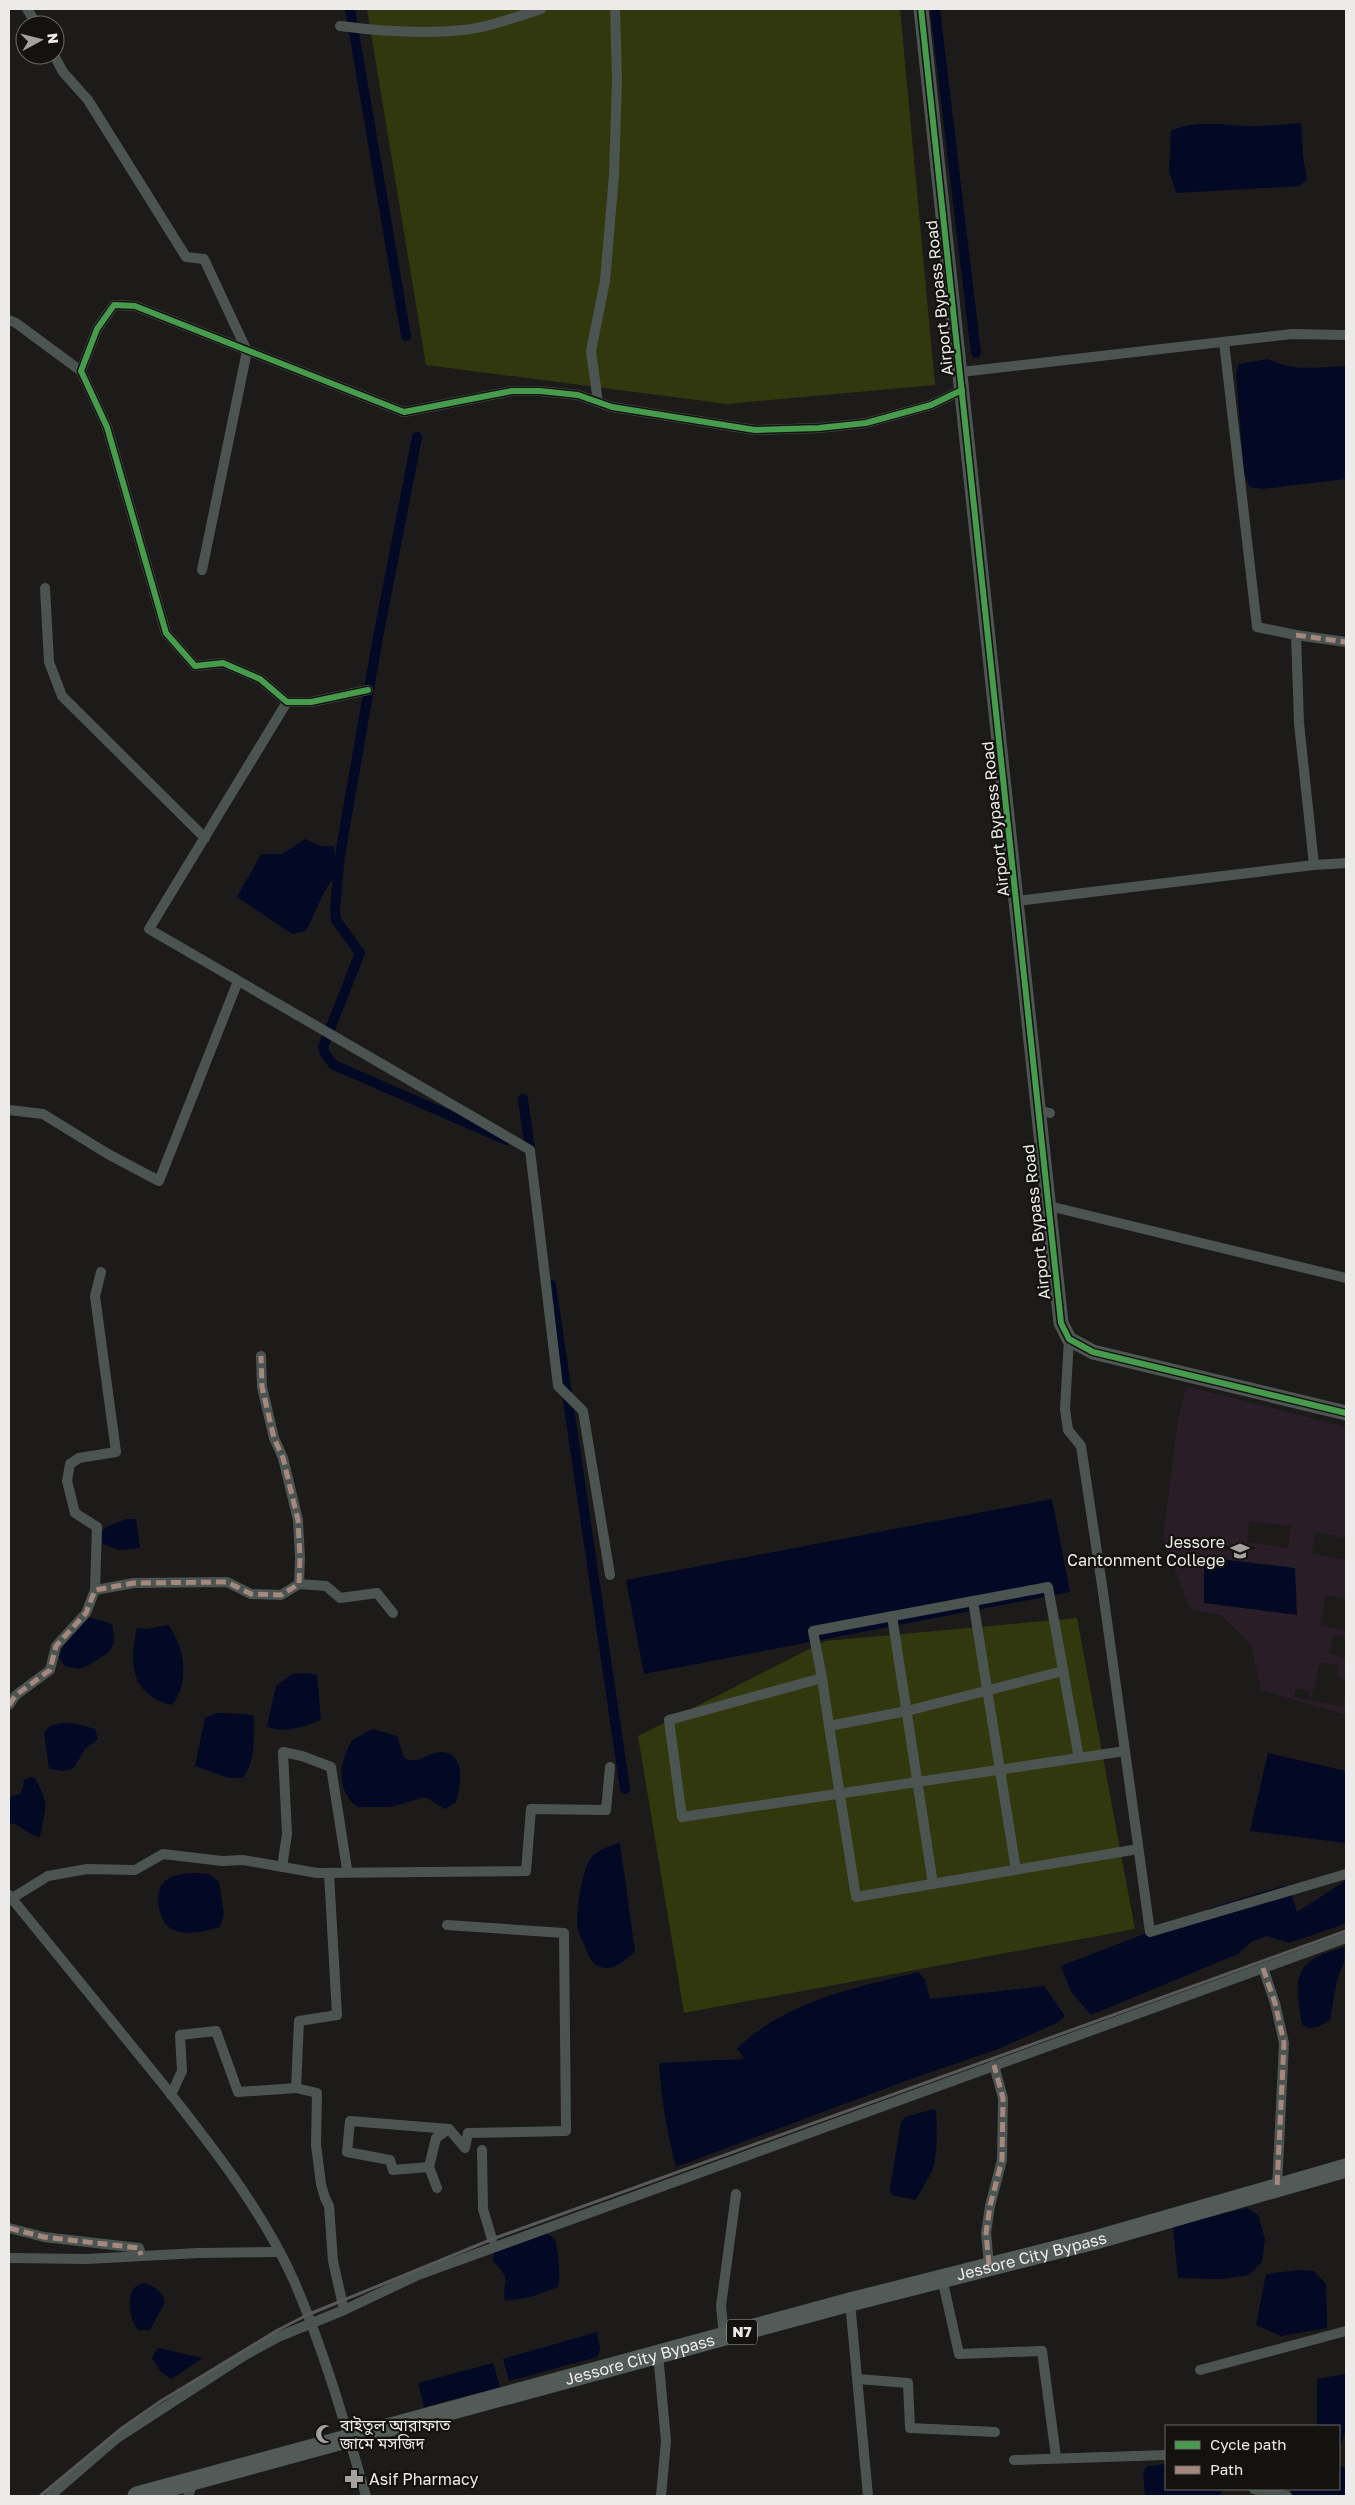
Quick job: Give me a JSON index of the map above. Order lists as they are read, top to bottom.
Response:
{
  "streets": {
    "highway": ["Jessore City Bypass", "N7"],
    "street": ["Airport Bypass Road"]
  },
  "places": {
    "school or university": ["Jessore Cantonment College"],
    "mosque": ["বাইতুল আরাফাত জামে মসজিদ"],
    "pharmacy": ["Asif Pharmacy"]
  },
  "legend": ["Cycle path", "Path"],
  "north": "right"
}
